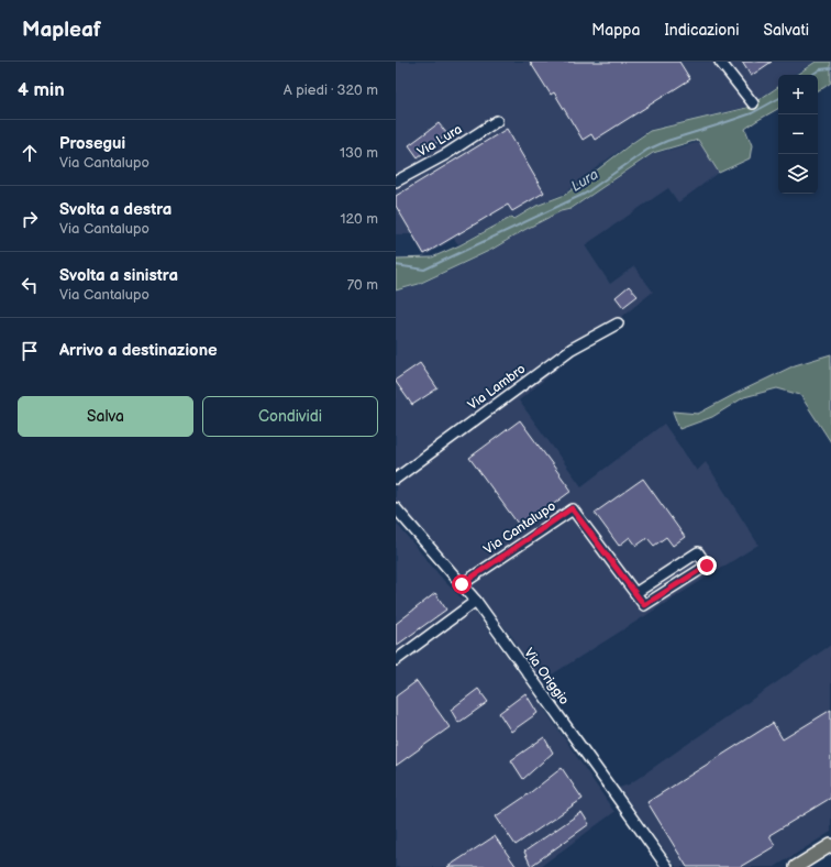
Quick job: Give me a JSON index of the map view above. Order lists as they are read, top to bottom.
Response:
{
  "streets": {
    "street": [
      "Via Lura",
      "Via Lambro",
      "Via Cantalupo",
      "Via Origgio"
    ]
  },
  "crossings": [
    ["Via Cantalupo", "Via Origgio"]
  ],
  "water": ["Lura"],
  "page": {
    "header": "Mapleaf",
    "nav": ["Mappa", "Indicazioni", "Salvati"],
    "heading": ["4 min", "A piedi · 320 m"],
    "map_buttons": ["+", "−"],
    "list": [
      ["Prosegui", "Via Cantalupo", "130 m"],
      ["Svolta a destra", "Via Cantalupo", "120 m"],
      ["Svolta a sinistra", "Via Cantalupo", "70 m"],
      "Arrivo a destinazione"
    ],
    "buttons": ["Salva", "Condividi"]
  }
}
